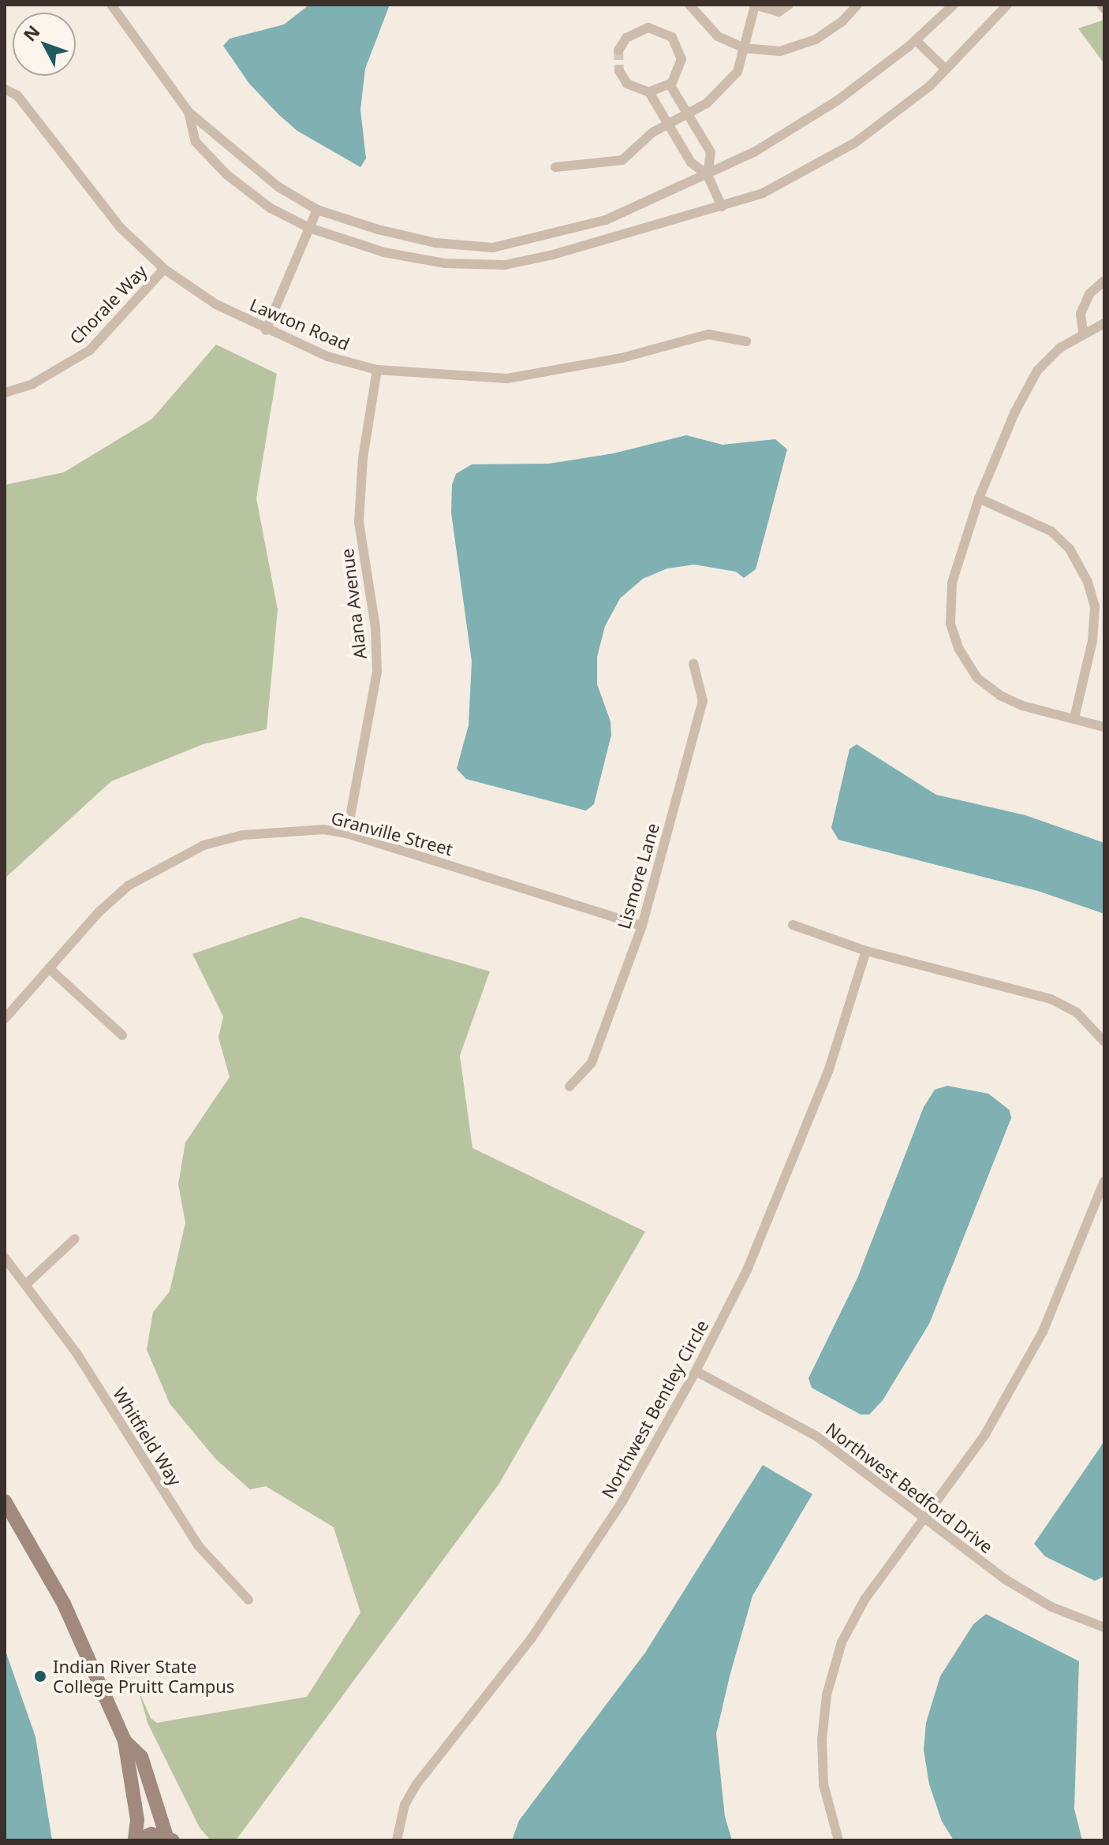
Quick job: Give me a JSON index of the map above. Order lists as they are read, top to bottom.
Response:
{
  "streets": {
    "street": [
      "Chorale Way",
      "Lawton Road",
      "Alana Avenue",
      "Granville Street",
      "Lismore Lane",
      "Northwest Bentley Circle",
      "Whitfield Way",
      "Northwest Bedford Drive"
    ]
  },
  "crossings": [
    ["Chorale Way", "Lawton Road"],
    ["Lawton Road", "Alana Avenue"],
    ["Alana Avenue", "Granville Street"],
    ["Granville Street", "Lismore Lane"],
    ["Northwest Bentley Circle", "Northwest Bedford Drive"]
  ],
  "places": ["Indian River State College Pruitt Campus"],
  "north": "top left"
}
